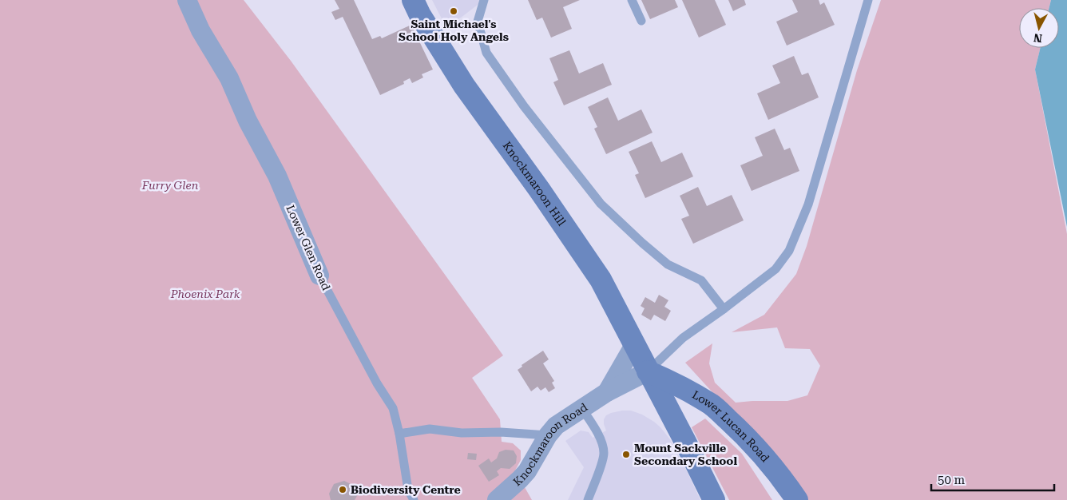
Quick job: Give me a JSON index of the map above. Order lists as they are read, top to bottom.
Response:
{
  "streets": {
    "street": [
      "Knockmaroon Hill",
      "Lower Glen Road",
      "Lower Lucan Road",
      "Knockmaroon Road"
    ]
  },
  "crossings": [
    ["Knockmaroon Hill", "Lower Lucan Road"],
    ["Knockmaroon Hill", "Knockmaroon Road"],
    ["Lower Lucan Road", "Knockmaroon Road"]
  ],
  "parks": ["Furry Glen", "Phoenix Park"],
  "places": ["Saint Michael's School Holy Angels", "Mount Sackville Secondary School", "Biodiversity Centre"],
  "scale_bar": "50 m",
  "north": "bottom"
}
